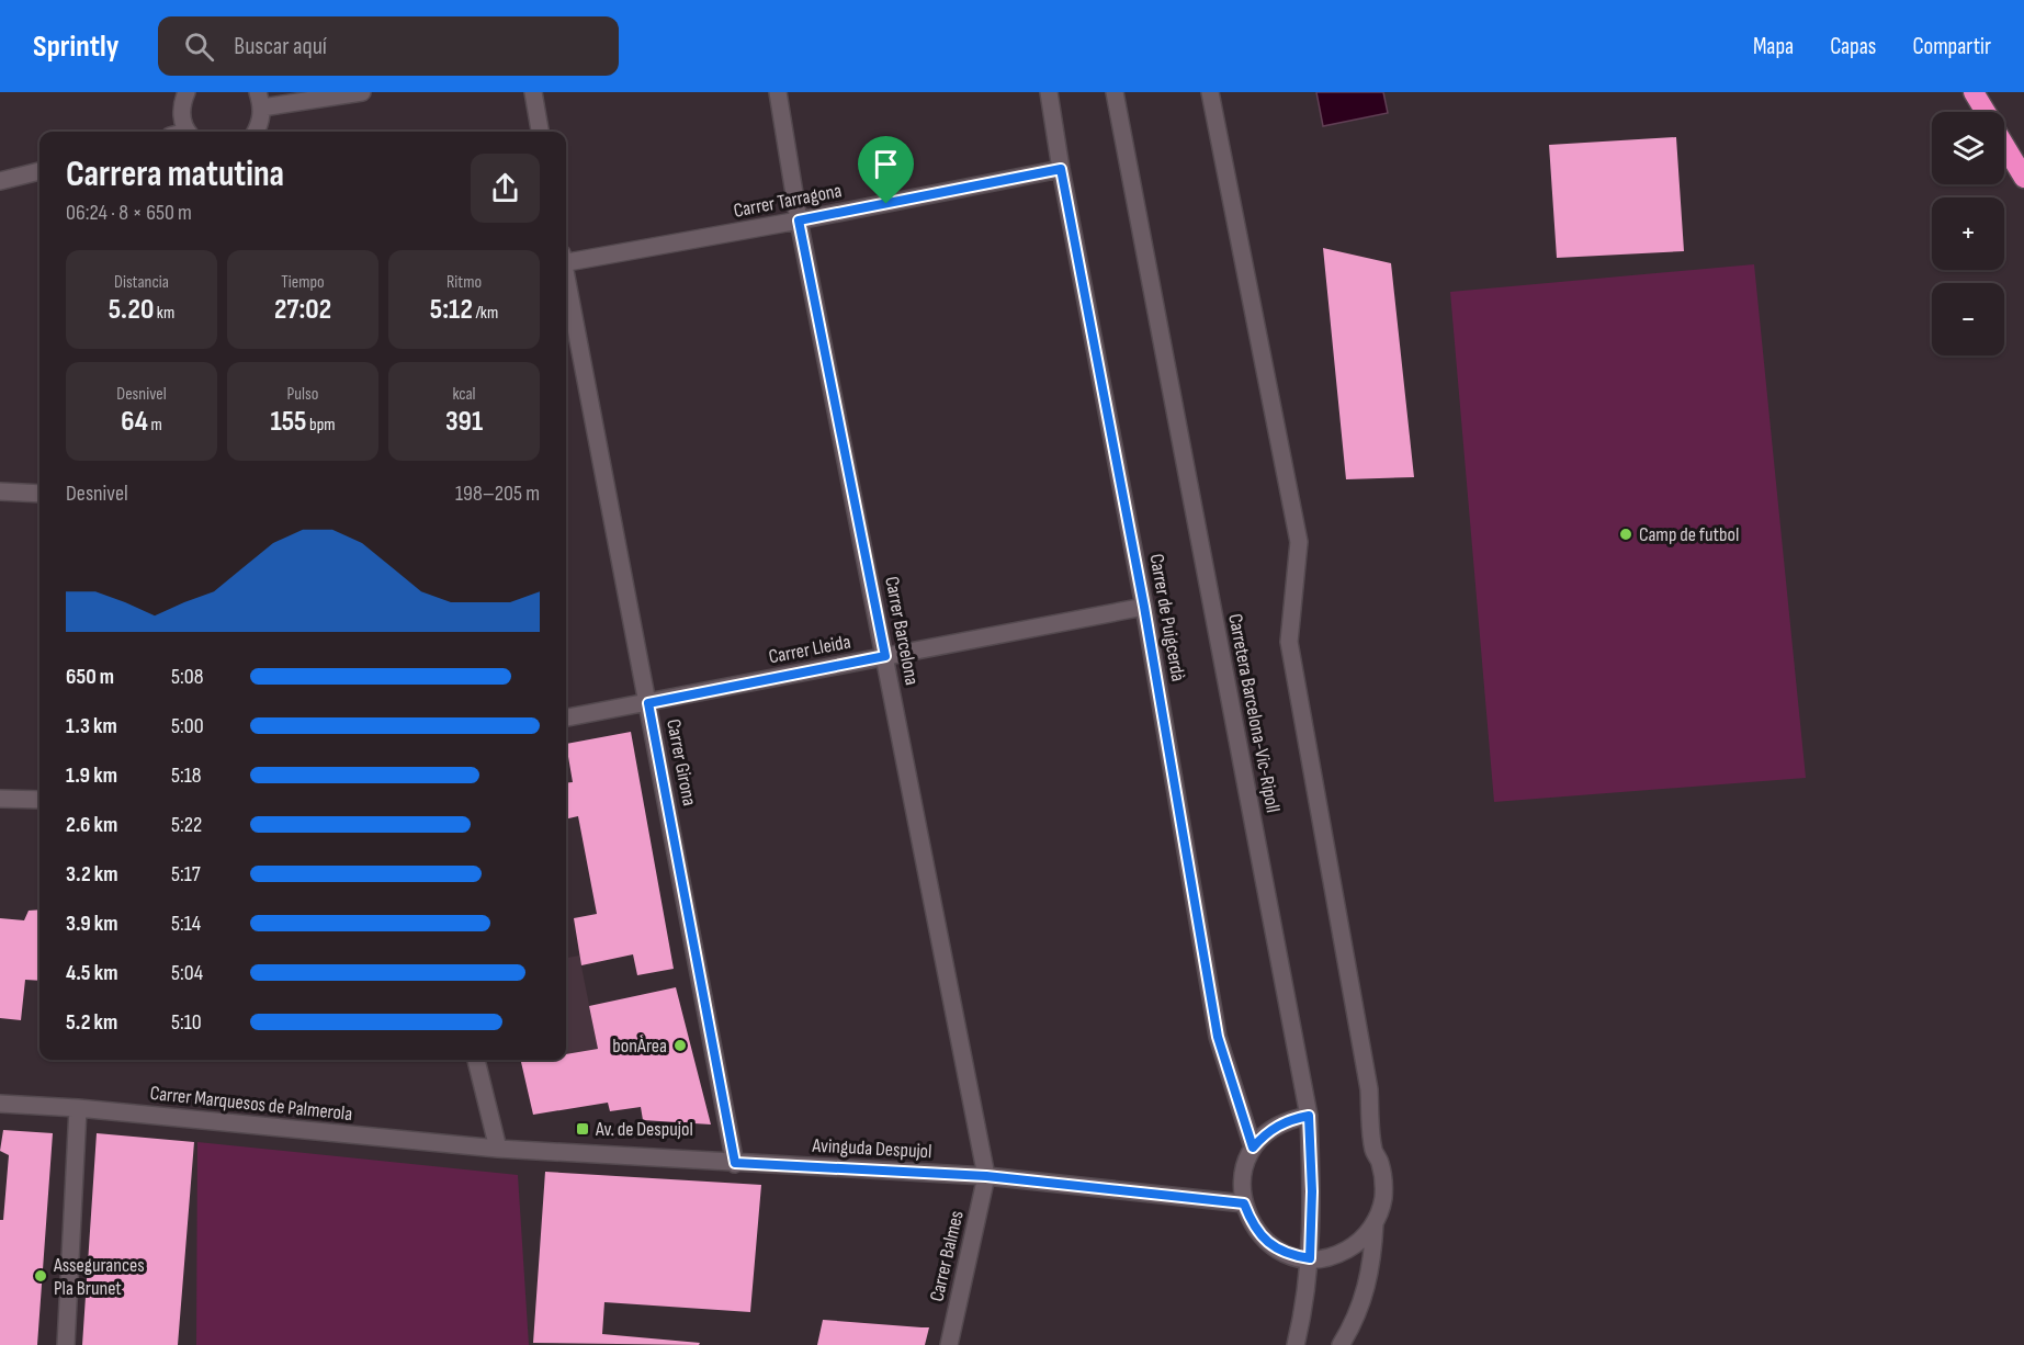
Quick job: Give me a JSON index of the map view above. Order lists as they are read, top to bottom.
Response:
{
  "streets": {
    "street": [
      "Carrer Tarragona",
      "Carrer de Puigcerdà",
      "Carrer Barcelona",
      "Carrer Lleida",
      "Carretera Barcelona-Vic-Ripoll",
      "Carrer Girona",
      "Carrer Marquesos de Palmerola",
      "Avinguda Despujol",
      "Carrer Balmes"
    ]
  },
  "crossings": [
    ["Carrer Tarragona", "Carrer de Puigcerdà"],
    ["Carrer Tarragona", "Carrer Barcelona"],
    ["Carrer de Puigcerdà", "Carrer Lleida"],
    ["Carrer Barcelona", "Carrer Lleida"],
    ["Carrer Barcelona", "Avinguda Despujol"],
    ["Carrer Barcelona", "Carrer Balmes"],
    ["Carrer Lleida", "Carrer Girona"],
    ["Carrer Girona", "Avinguda Despujol"],
    ["Carrer Marquesos de Palmerola", "Avinguda Despujol"],
    ["Avinguda Despujol", "Carrer Balmes"]
  ],
  "places": {
    "other": ["Camp de futbol", "bonÀrea", "Assegurances Pla Brunet"],
    "transit": ["Av. de Despujol"]
  },
  "page": {
    "header": "Sprintly",
    "search": "Buscar aquí",
    "nav": ["Mapa", "Capas", "Compartir"],
    "map_buttons": ["+", "−"],
    "heading": ["Carrera matutina", "06:24 · 8 × 650 m"],
    "stats": [
      ["Distancia", "5.20 km"],
      ["Tiempo", "27:02"],
      ["Ritmo", "5:12 /km"],
      ["Desnivel", "64 m"],
      ["Pulso", "155 bpm"],
      ["kcal", "391"]
    ],
    "chart": ["Desnivel", "198–205 m"],
    "list": [
      {
        "name": "650 m",
        "note": "5:08"
      },
      {
        "name": "1.3 km",
        "note": "5:00"
      },
      {
        "name": "1.9 km",
        "note": "5:18"
      },
      {
        "name": "2.6 km",
        "note": "5:22"
      },
      {
        "name": "3.2 km",
        "note": "5:17"
      },
      {
        "name": "3.9 km",
        "note": "5:14"
      },
      {
        "name": "4.5 km",
        "note": "5:04"
      },
      {
        "name": "5.2 km",
        "note": "5:10"
      }
    ]
  }
}
